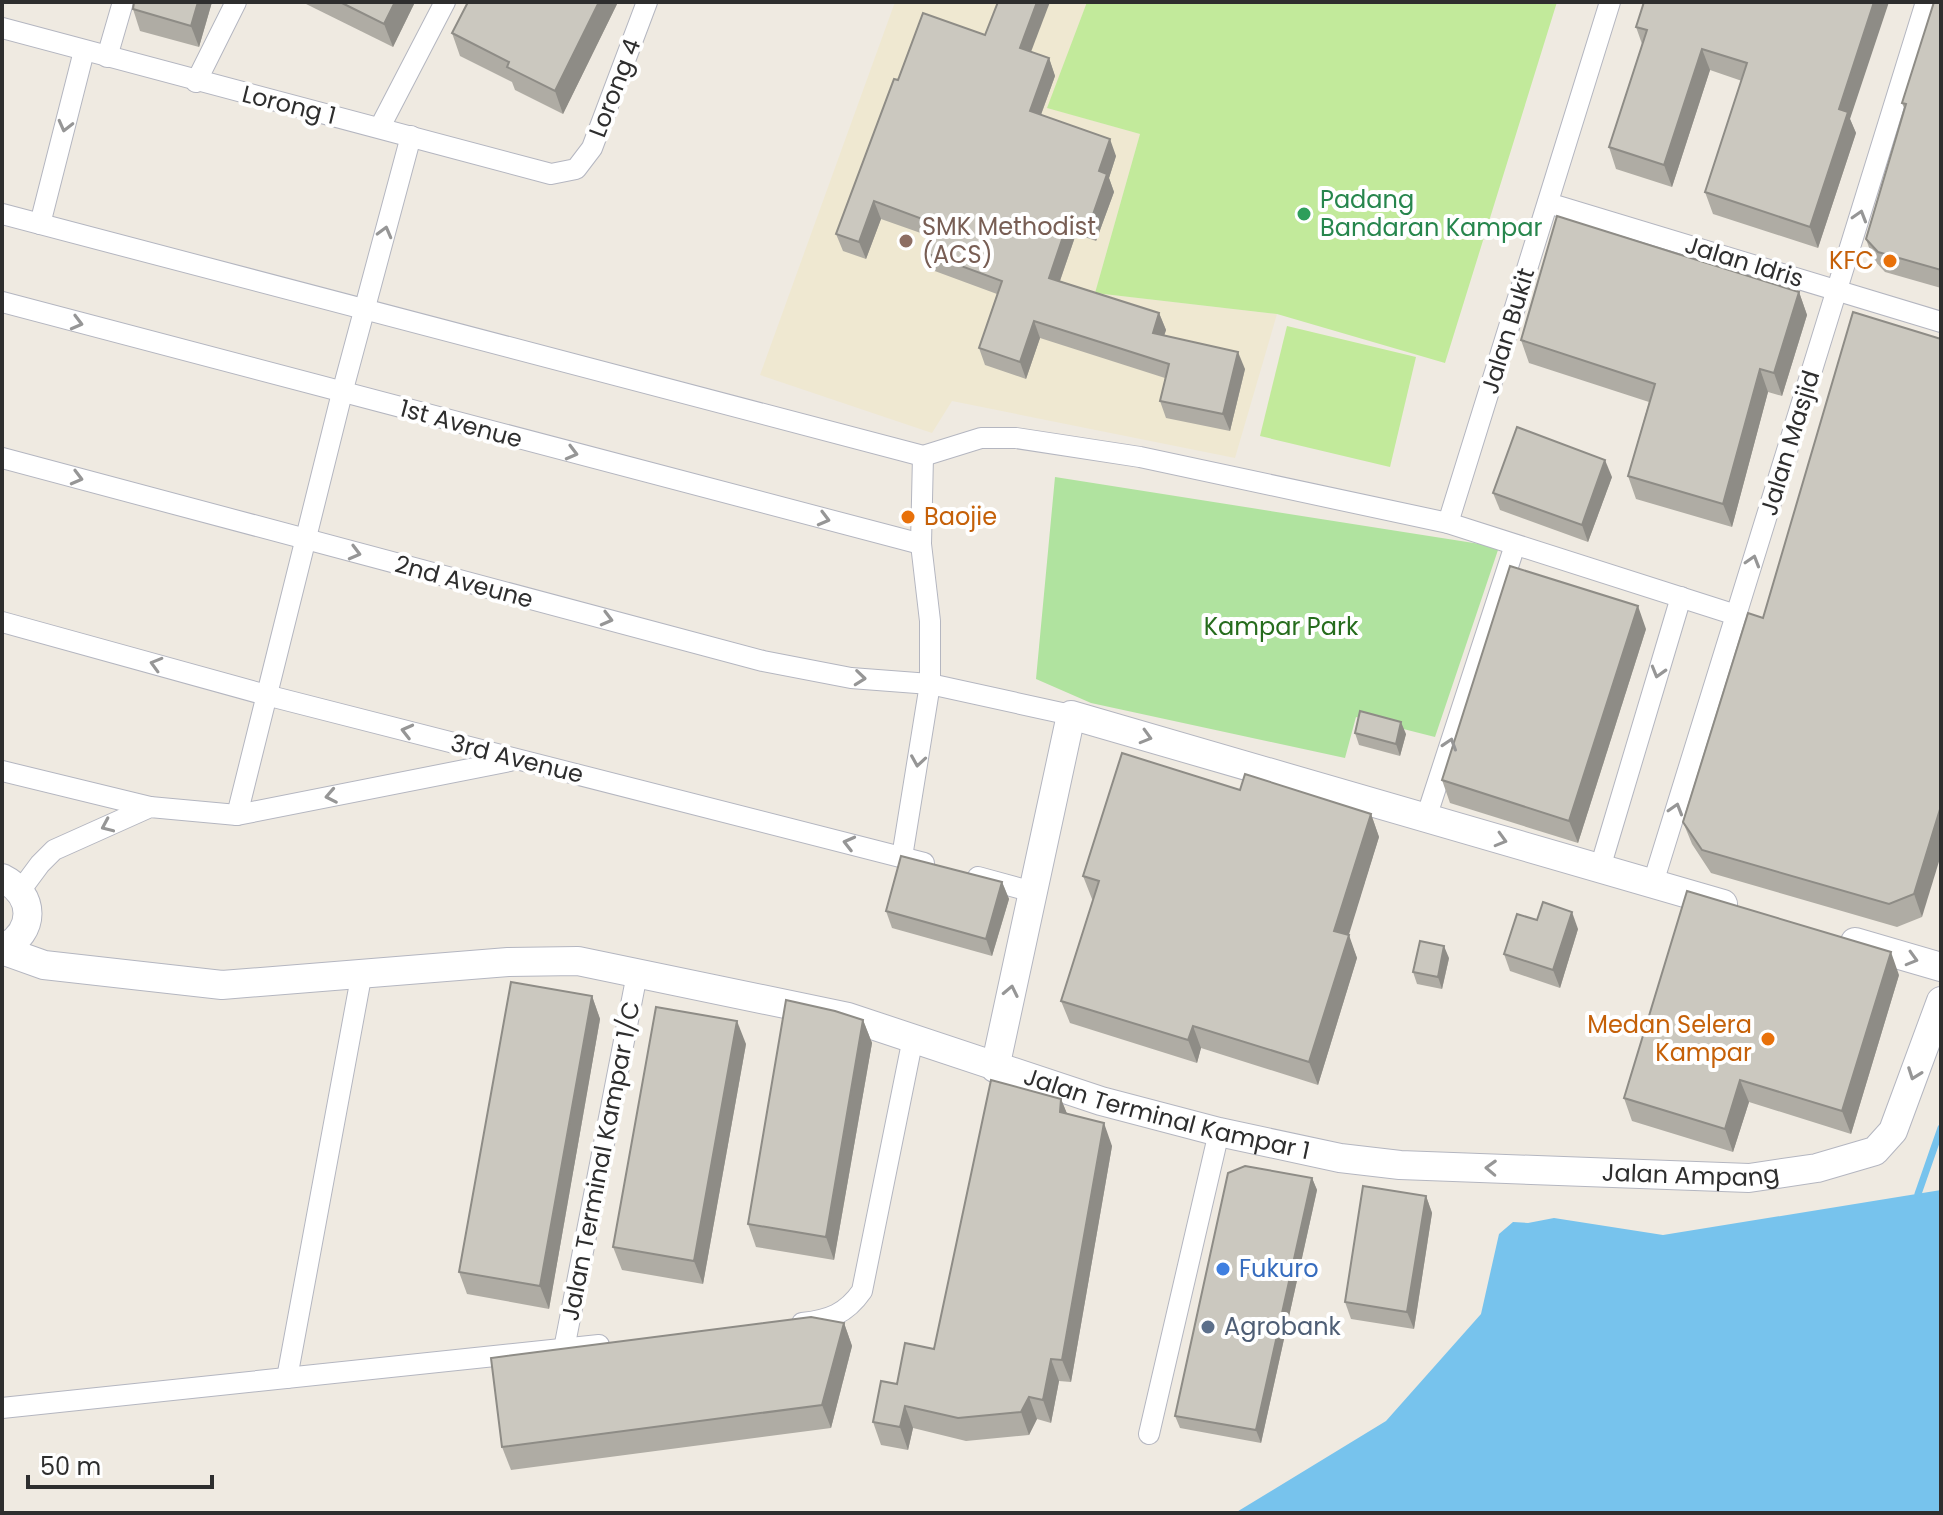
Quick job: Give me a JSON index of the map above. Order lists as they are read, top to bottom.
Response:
{
  "streets": {
    "street": [
      "Lorong 4",
      "Lorong 1",
      "Jalan Idris",
      "Jalan Bukit",
      "1st Avenue",
      "Jalan Masjid",
      "2nd Aveune",
      "3rd Avenue",
      "Jalan Terminal Kampar 1",
      "Jalan Terminal Kampar 1/C",
      "Jalan Ampang"
    ]
  },
  "crossings": [
    ["Lorong 4", "Lorong 1"],
    ["Jalan Idris", "Jalan Bukit"],
    ["Jalan Idris", "Jalan Masjid"],
    ["Jalan Terminal Kampar 1", "Jalan Terminal Kampar 1/C"],
    ["Jalan Terminal Kampar 1", "Jalan Ampang"]
  ],
  "one_way": ["2nd Aveune", "3rd Avenue", "Jalan Ampang"],
  "parks": ["Kampar Park"],
  "places": [
    "Padang Bandaran Kampar",
    "SMK Methodist (ACS)",
    "KFC",
    "Baojie",
    "Medan Selera Kampar",
    "Fukuro",
    "Agrobank"
  ],
  "scale_bar": "50 m"
}
